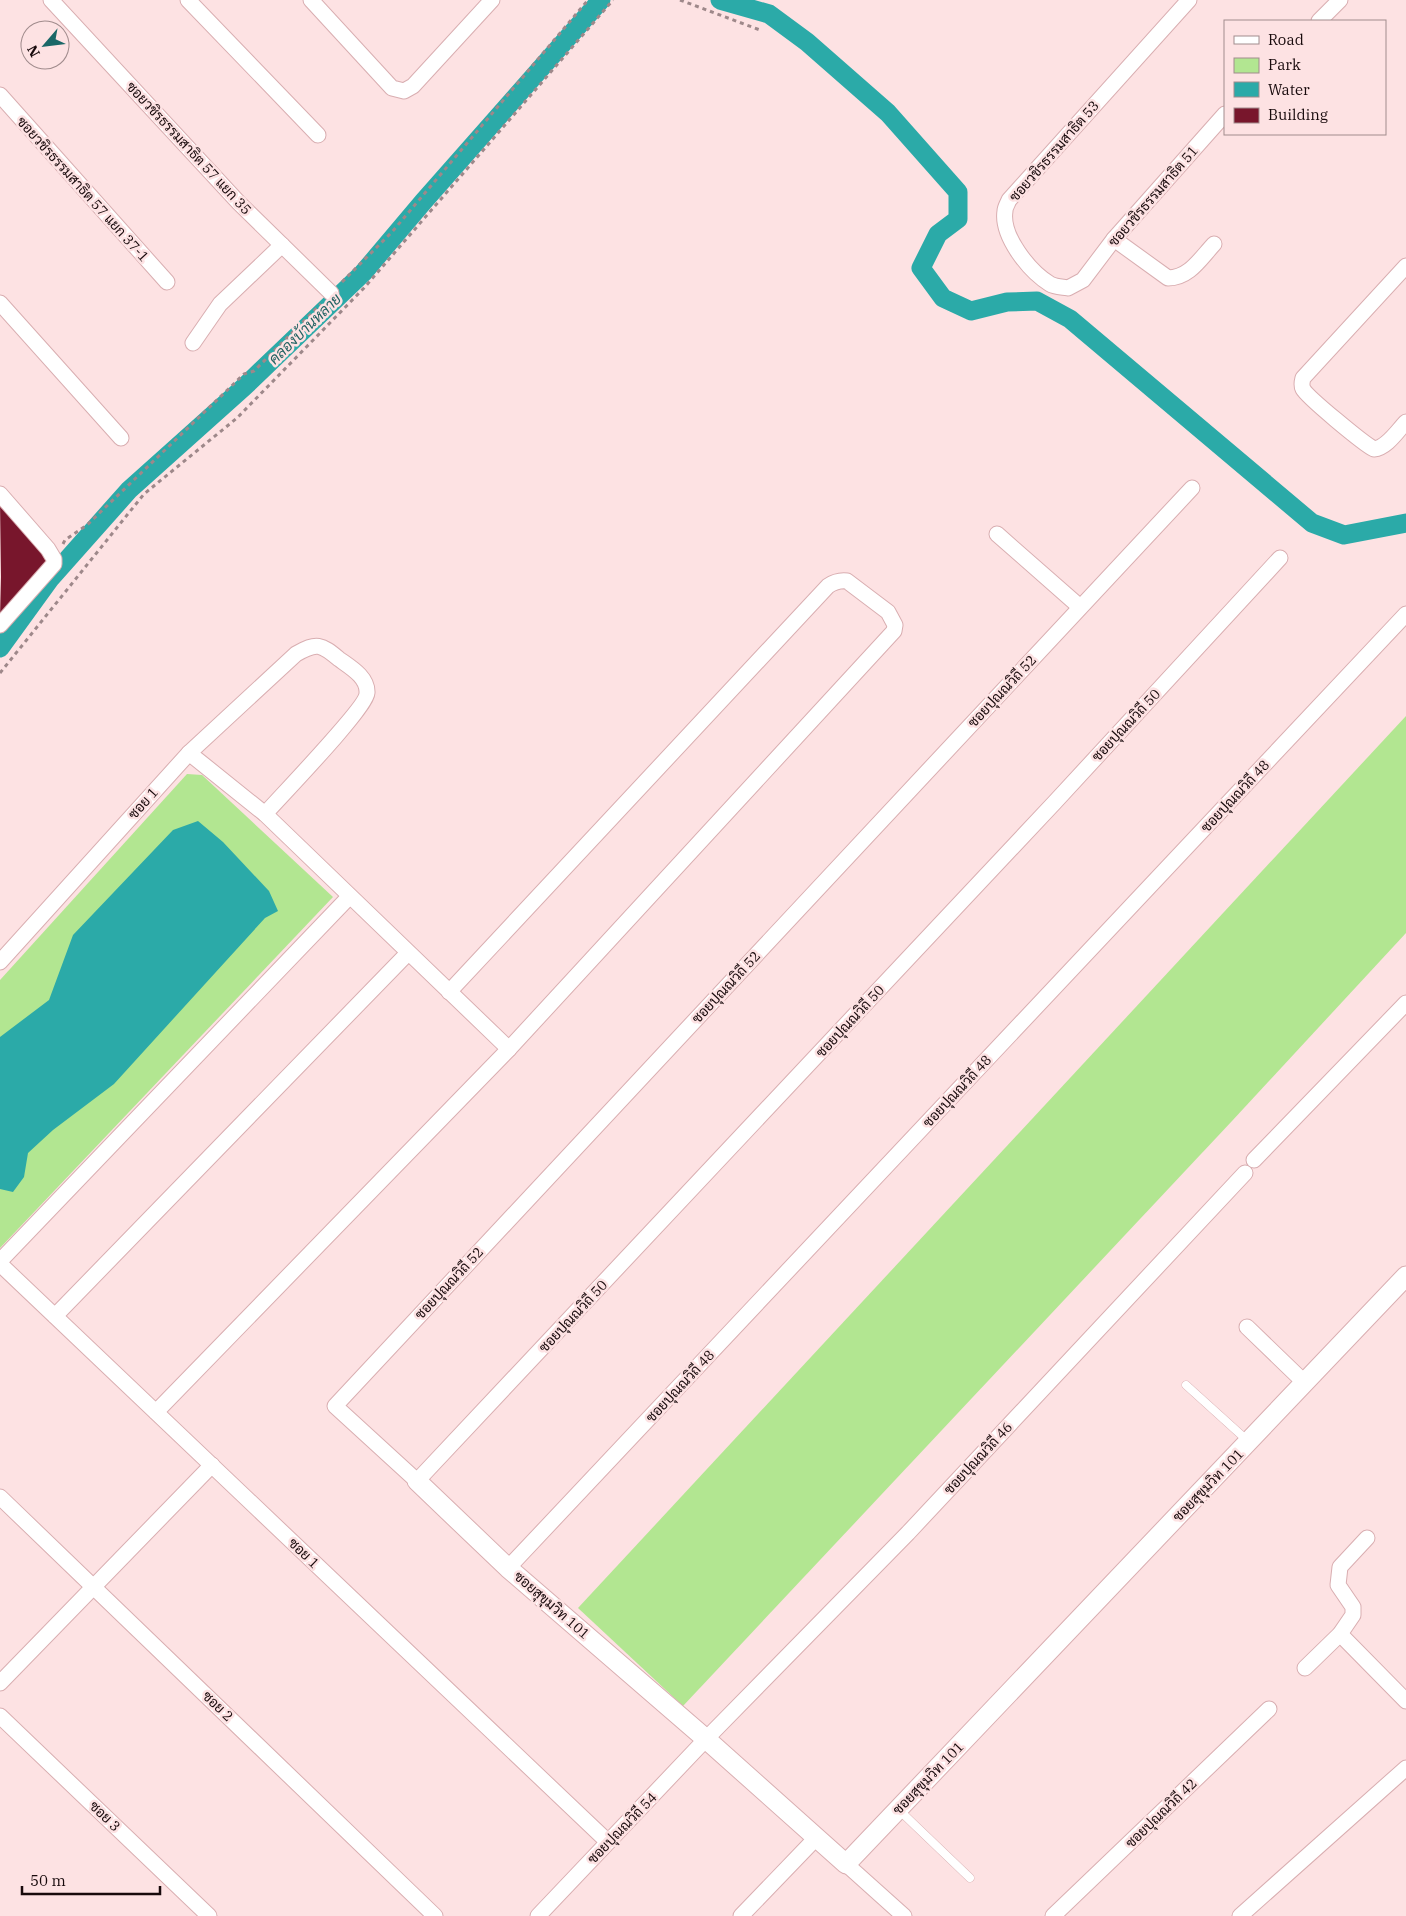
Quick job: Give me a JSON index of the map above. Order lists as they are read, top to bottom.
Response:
{
  "streets": {
    "street": [
      "ซอยวชิรธรรมสาธิต 57 แยก 35",
      "ซอยวชิรธรรมสาธิต 53",
      "ซอยวชิรธรรมสาธิต 57 แยก 37-1",
      "ซอยวชิรธรรมสาธิต 51",
      "ซอยปุณณวิถี 52",
      "ซอยปุณณวิถี 50",
      "ซอยปุณณวิถี 48",
      "ซอย 1",
      "ซอยปุณณวิถี 46",
      "ซอยสุขุมวิท 101",
      "ซอย 2",
      "ซอยปุณณวิถี 42",
      "ซอย 3",
      "ซอยปุณณวิถี 54"
    ]
  },
  "crossings": [
    ["ซอยวชิรธรรมสาธิต 53", "ซอยวชิรธรรมสาธิต 51"],
    ["ซอยปุณณวิถี 52", "ซอยปุณณวิถี 50"],
    ["ซอยปุณณวิถี 52", "ซอยสุขุมวิท 101"],
    ["ซอยปุณณวิถี 50", "ซอยสุขุมวิท 101"],
    ["ซอยปุณณวิถี 48", "ซอยสุขุมวิท 101"],
    ["ซอย 1", "ซอยปุณณวิถี 54"],
    ["ซอยปุณณวิถี 46", "ซอยสุขุมวิท 101"],
    ["ซอยปุณณวิถี 46", "ซอยปุณณวิถี 54"],
    ["ซอยสุขุมวิท 101", "ซอยปุณณวิถี 54"]
  ],
  "water": ["คลองบ้านหลาย"],
  "legend": [
    "Road",
    "Park",
    "Water",
    "Building"
  ],
  "scale_bar": "50 m",
  "north": "bottom left"
}
